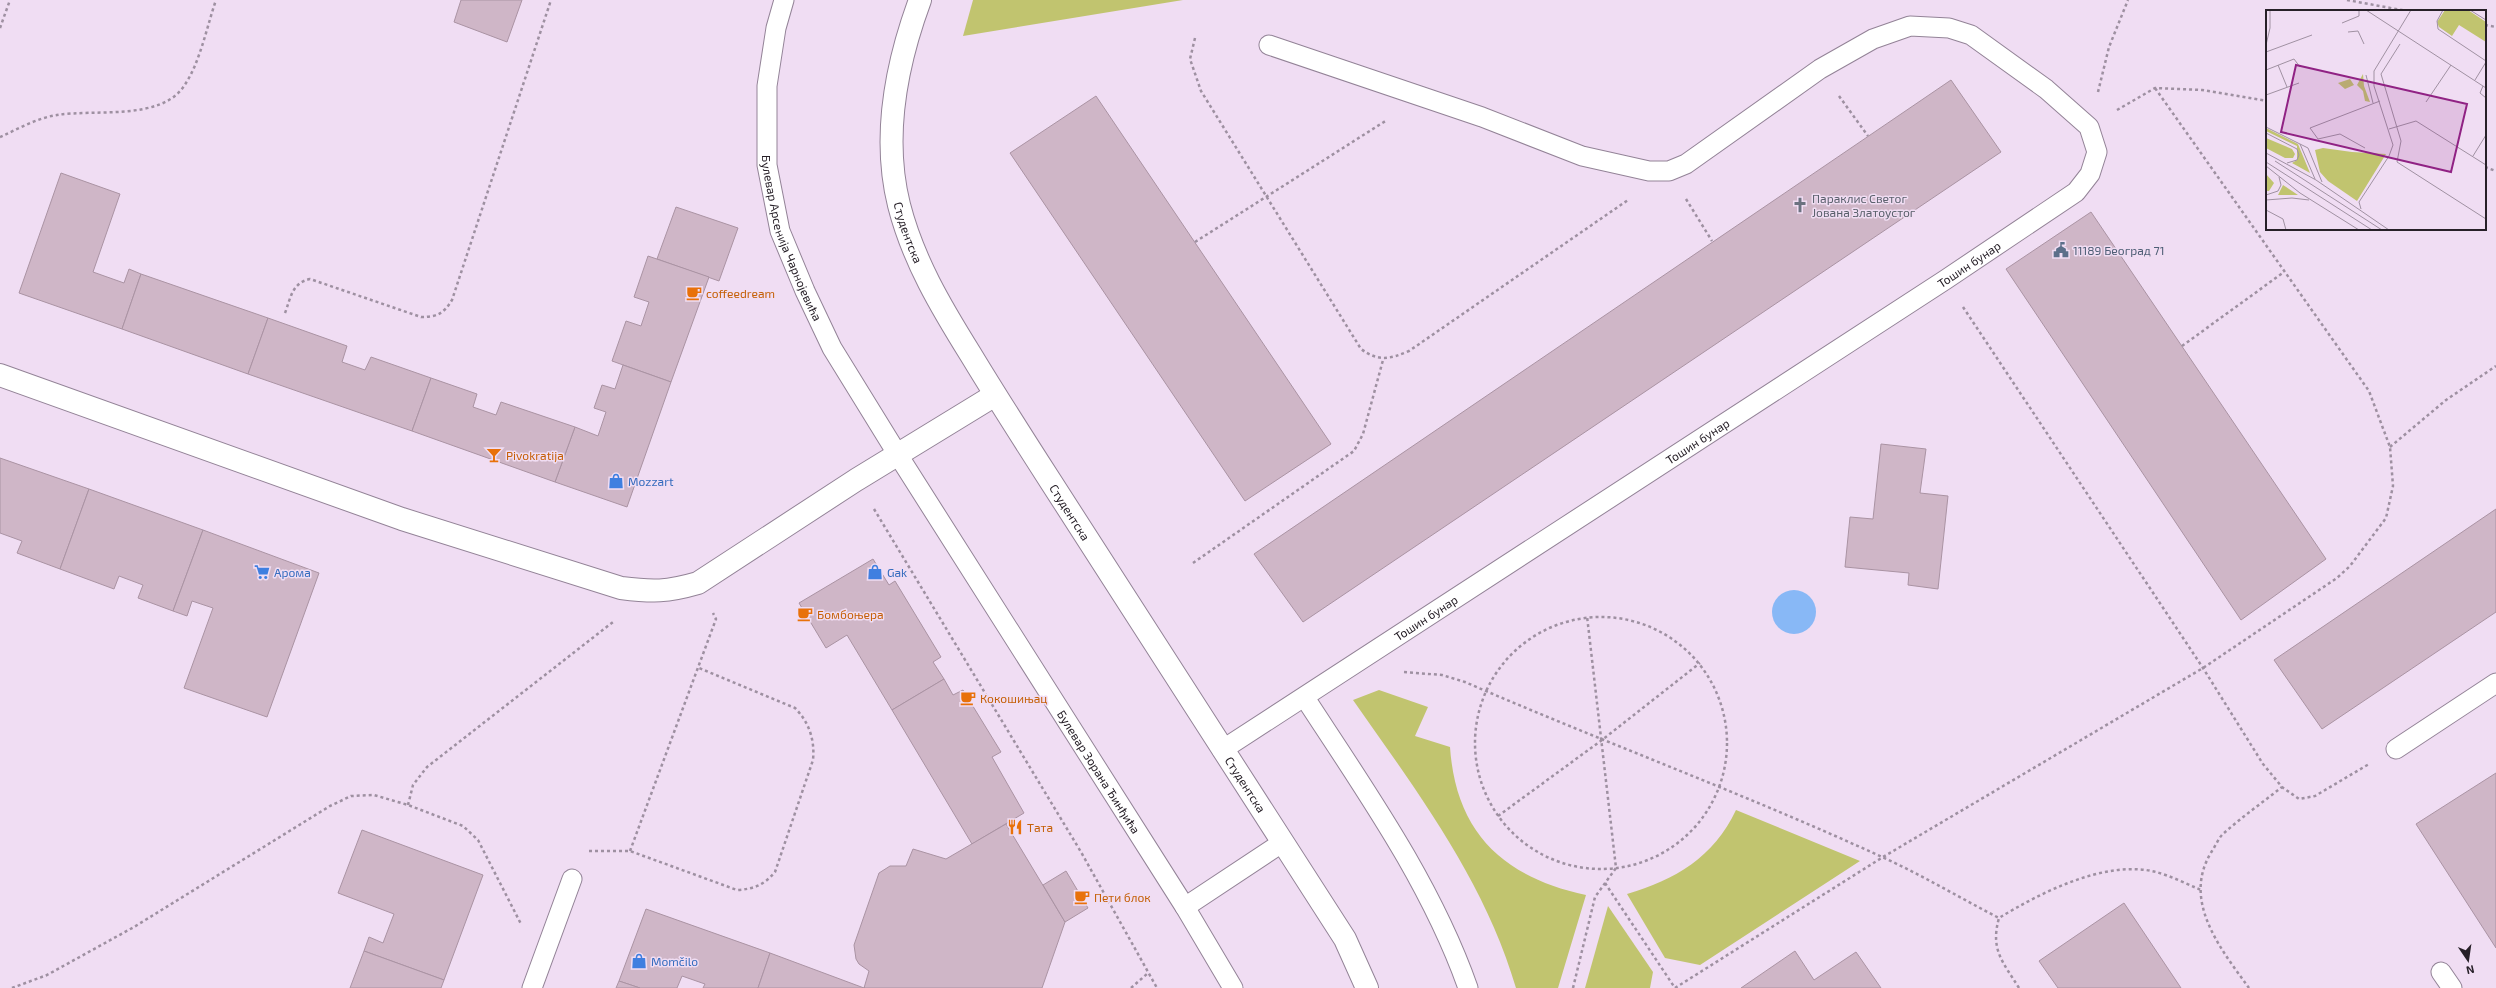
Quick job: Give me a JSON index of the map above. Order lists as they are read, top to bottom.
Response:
{
  "streets": {
    "street": ["Студентска"],
    "lane": ["Булевар Арсенија Чарнојевића", "Тошин бунар", "Булевар Зорана Ђинђића"]
  },
  "crossings": [
    ["Студентска", "Тошин бунар"],
    ["Булевар Арсенија Чарнојевића", "Булевар Зорана Ђинђића"]
  ],
  "places": {
    "church": ["Параклис Светог Јована Златоустог"],
    "public building": ["11189 Београд 71"],
    "cafe": [
      "coffeedream",
      "Бомбоњера",
      "Кокошињац",
      "Пети блок"
    ],
    "bar": ["Pivokratija"],
    "shop": ["Mozzart", "Gak", "Momčilo"],
    "supermarket": ["Арома"],
    "restaurant": ["Тата"]
  },
  "north": "bottom"
}
